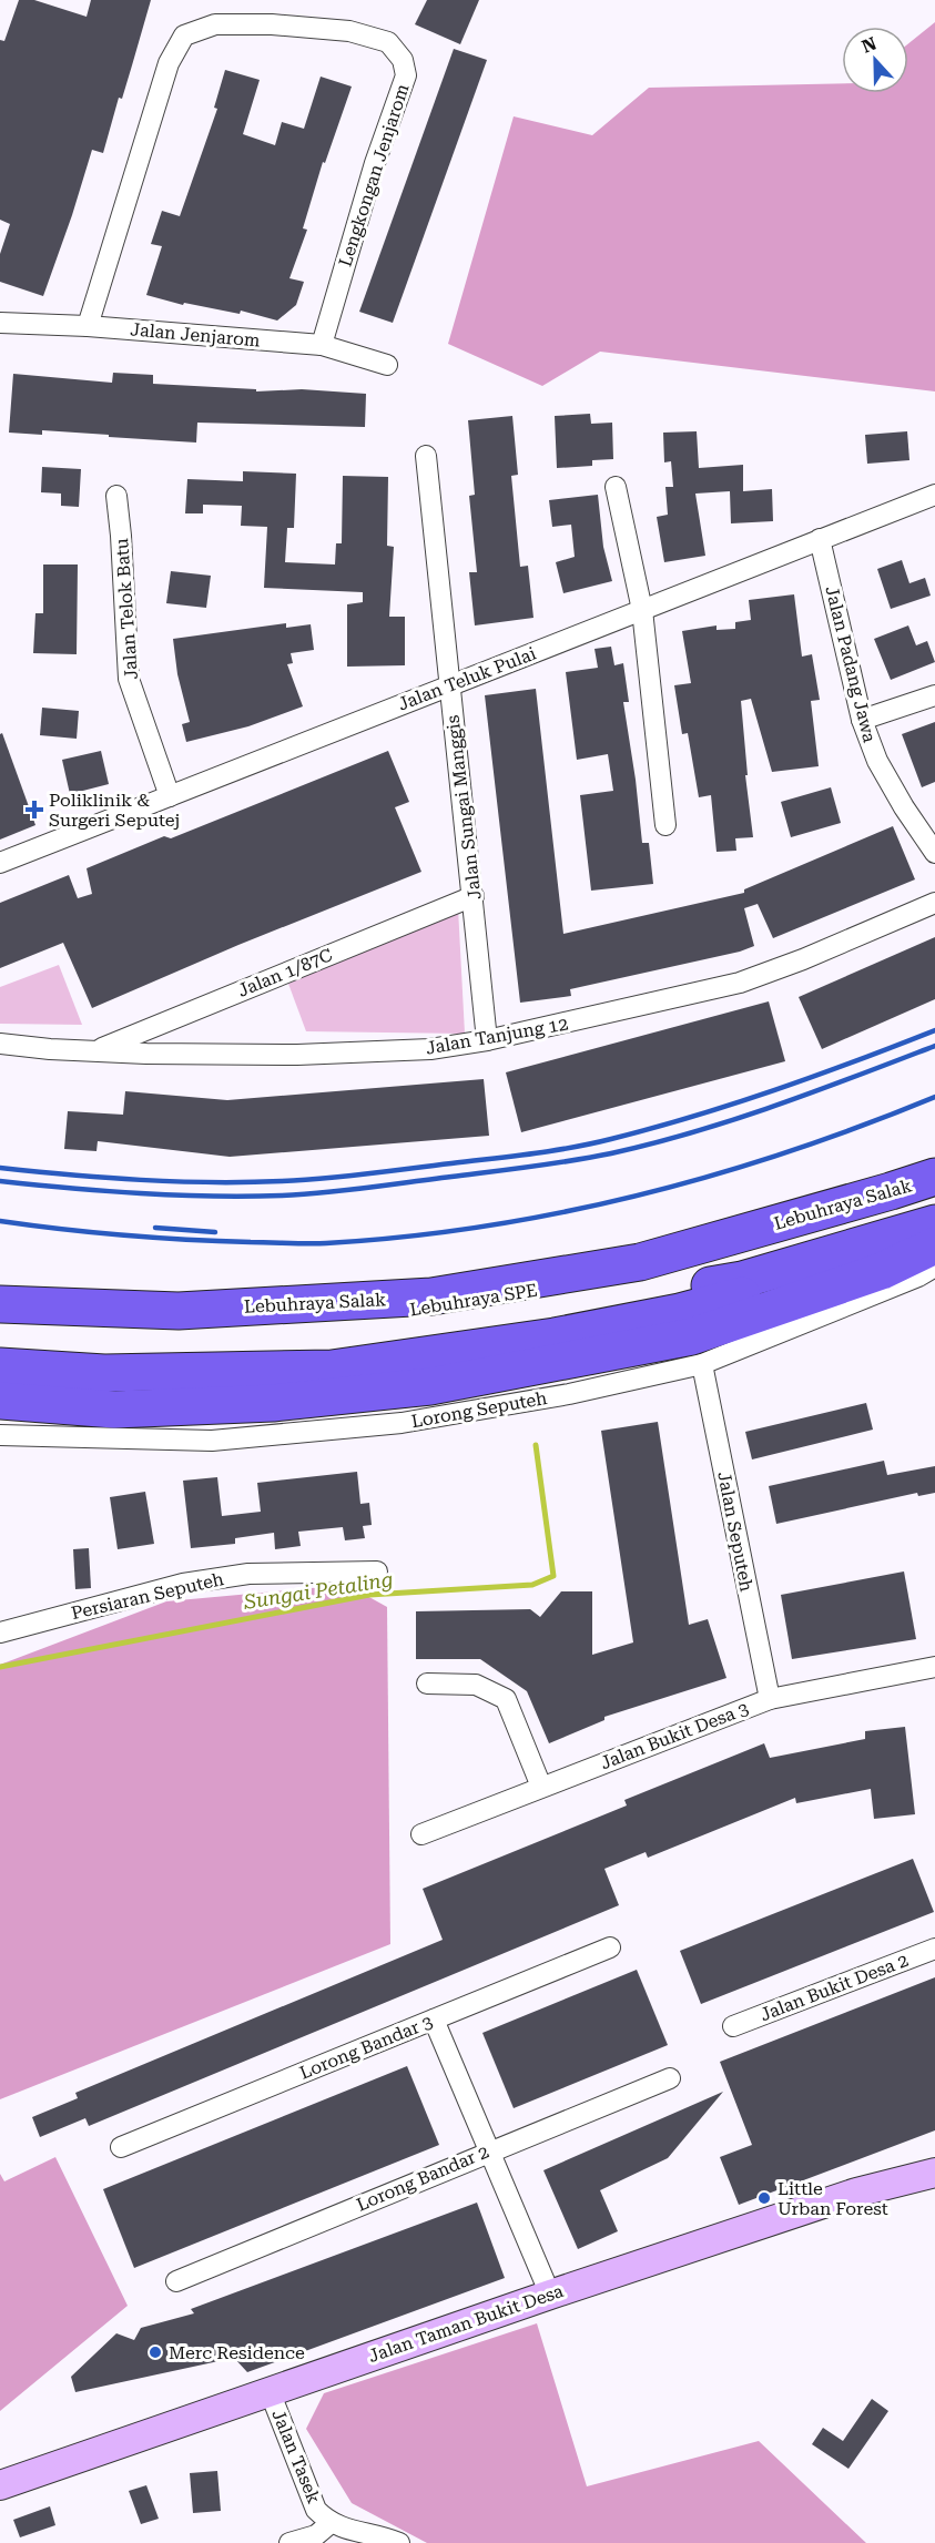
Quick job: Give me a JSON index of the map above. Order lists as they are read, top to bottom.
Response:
{
  "streets": {
    "highway": ["Lebuhraya Salak", "Lebuhraya SPE"],
    "street": [
      "Lengkongan Jenjarom",
      "Jalan Jenjarom",
      "Jalan Telok Batu",
      "Jalan Padang Jawa",
      "Jalan Teluk Pulai",
      "Jalan Sungai Manggis",
      "Jalan 1/87C",
      "Jalan Tanjung 12",
      "Lorong Seputeh",
      "Jalan Seputeh",
      "Persiaran Seputeh",
      "Jalan Bukit Desa 3",
      "Jalan Bukit Desa 2",
      "Lorong Bandar 3",
      "Lorong Bandar 2",
      "Jalan Taman Bukit Desa",
      "Jalan Tasek"
    ]
  },
  "crossings": [
    ["Lengkongan Jenjarom", "Jalan Jenjarom"],
    ["Jalan Telok Batu", "Jalan Teluk Pulai"],
    ["Jalan Padang Jawa", "Jalan Teluk Pulai"],
    ["Jalan Teluk Pulai", "Jalan Sungai Manggis"],
    ["Jalan Sungai Manggis", "Jalan 1/87C"],
    ["Jalan Sungai Manggis", "Jalan Tanjung 12"],
    ["Jalan 1/87C", "Jalan Tanjung 12"],
    ["Lorong Seputeh", "Jalan Seputeh"],
    ["Jalan Seputeh", "Jalan Bukit Desa 3"],
    ["Jalan Taman Bukit Desa", "Jalan Tasek"]
  ],
  "water": ["Sungai Petaling"],
  "places": {
    "health": ["Poliklinik & Surgeri Seputej"],
    "other": ["Little Urban Forest", "Merc Residence"]
  },
  "north": "top"
}
